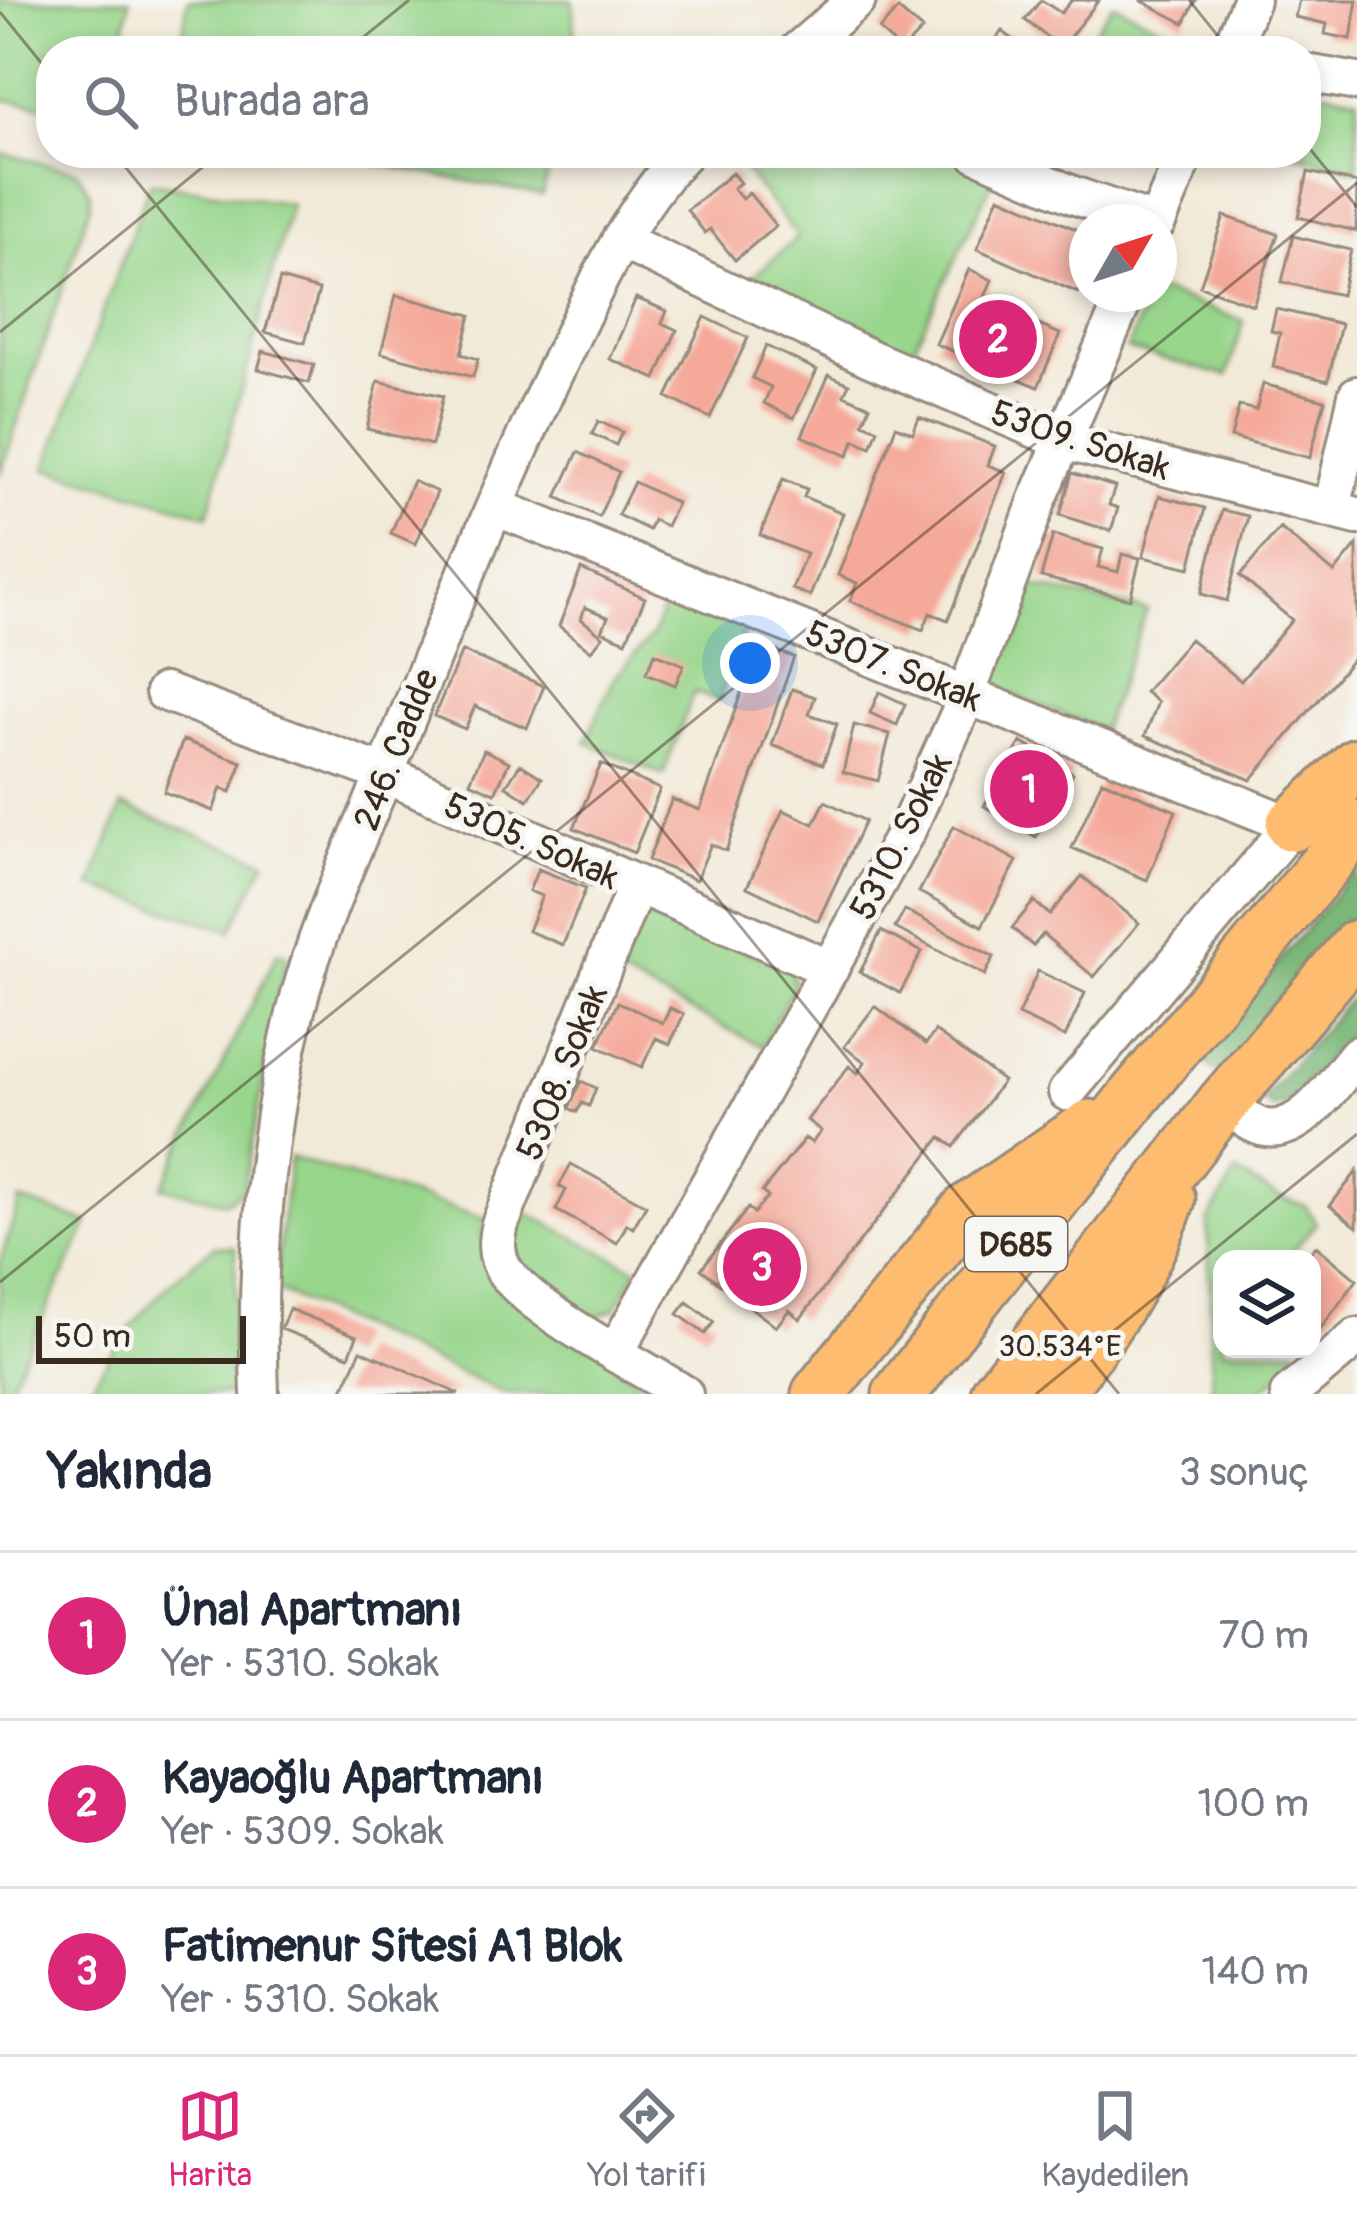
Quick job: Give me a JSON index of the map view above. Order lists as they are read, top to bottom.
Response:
{
  "streets": {
    "highway": ["D685"],
    "street": [
      "5309. Sokak",
      "5307. Sokak",
      "246. Cadde",
      "5310. Sokak",
      "5305. Sokak",
      "5308. Sokak"
    ]
  },
  "crossings": [
    ["5309. Sokak", "246. Cadde"],
    ["5309. Sokak", "5310. Sokak"],
    ["5307. Sokak", "246. Cadde"],
    ["5307. Sokak", "5310. Sokak"],
    ["246. Cadde", "5305. Sokak"],
    ["5310. Sokak", "5305. Sokak"],
    ["5310. Sokak", "5308. Sokak"],
    ["5305. Sokak", "5308. Sokak"]
  ],
  "scale_bar": "50 m",
  "north": "top right",
  "page": {
    "search": "Burada ara",
    "pins": ["2", "1", "3"],
    "scale": "50 m",
    "heading": ["Yakında", "3 sonuç"],
    "list": [
      {
        "mark": "1",
        "name": "Ünal Apartmanı",
        "note": "Yer · 5310. Sokak",
        "value": "70 m"
      },
      {
        "mark": "2",
        "name": "Kayaoğlu Apartmanı",
        "note": "Yer · 5309. Sokak",
        "value": "100 m"
      },
      {
        "mark": "3",
        "name": "Fatimenur Sitesi A1 Blok",
        "note": "Yer · 5310. Sokak",
        "value": "140 m"
      }
    ],
    "nav": ["Harita", "Yol tarifi", "Kaydedilen"]
  },
  "coordinates": ["30.534°E"]
}
